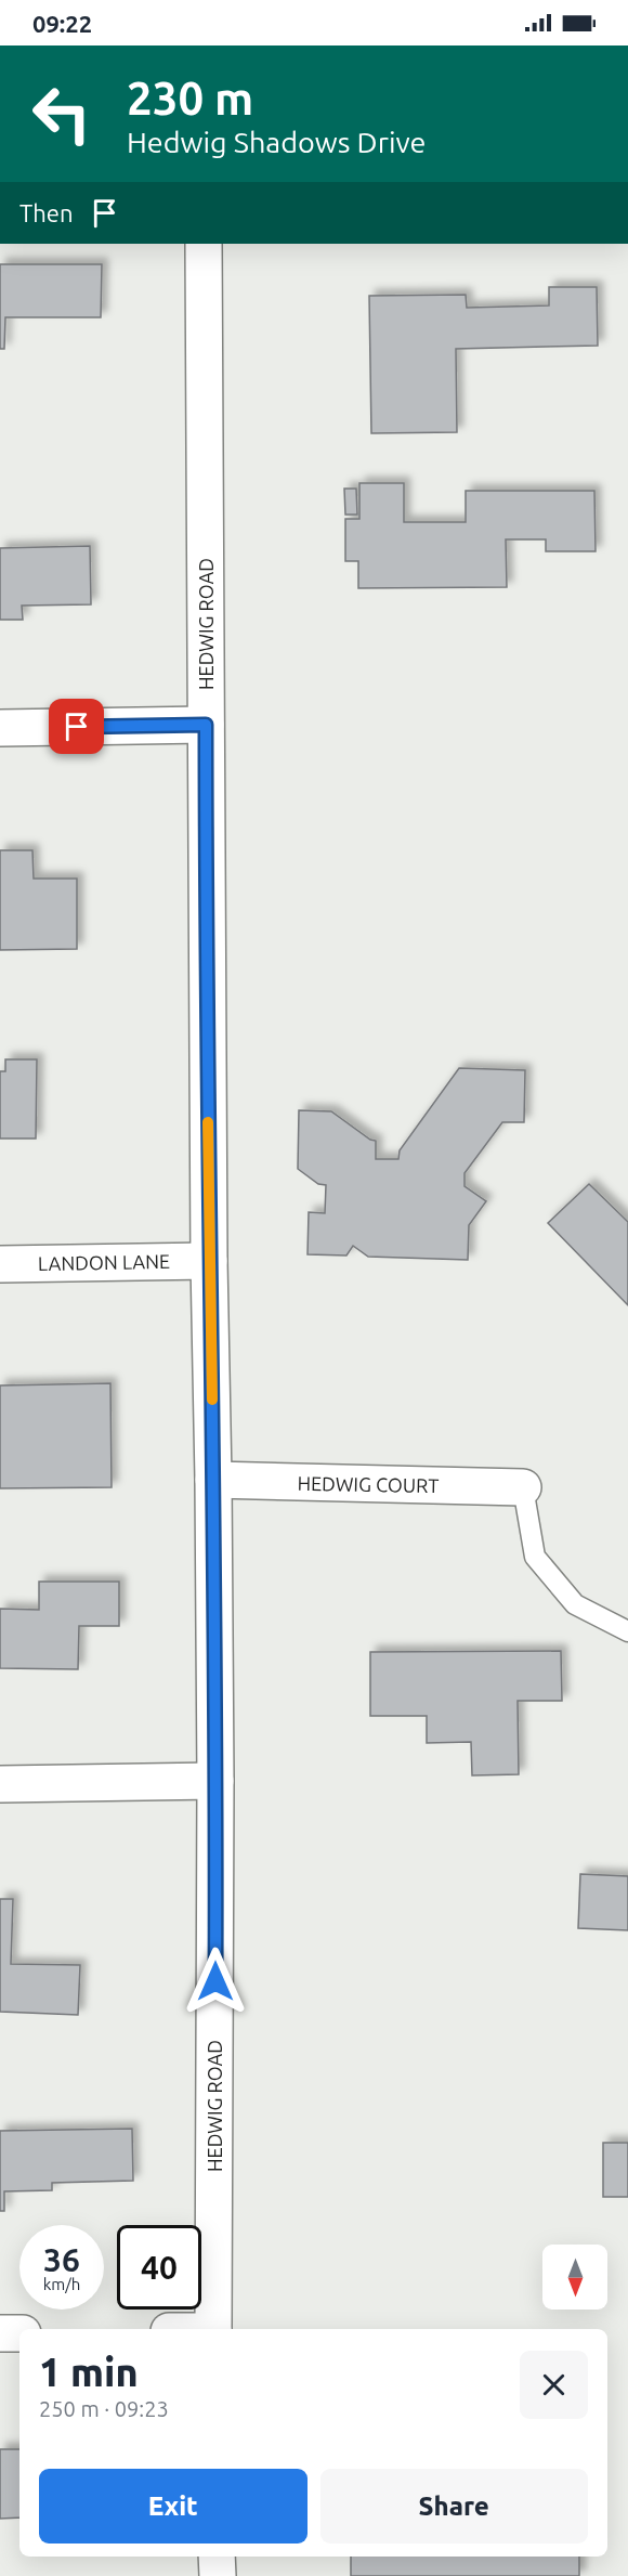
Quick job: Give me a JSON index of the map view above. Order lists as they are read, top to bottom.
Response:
{
  "streets": {
    "street": ["HEDWIG ROAD", "LANDON LANE", "HEDWIG COURT"]
  },
  "crossings": [
    ["HEDWIG ROAD", "LANDON LANE"],
    ["HEDWIG ROAD", "HEDWIG COURT"]
  ],
  "north": "bottom",
  "page": {
    "status": "09:22",
    "turn": ["230 m", "Hedwig Shadows Drive"],
    "then": "Then",
    "speed": "36 km/h",
    "limit": "40",
    "heading": ["1 min", "250 m · 09:23"],
    "buttons": ["Exit", "Share"]
  }
}
